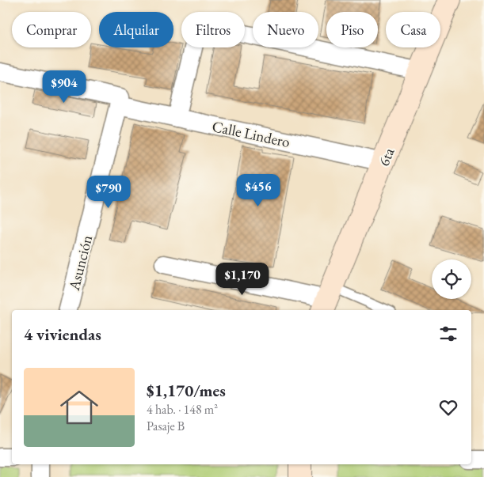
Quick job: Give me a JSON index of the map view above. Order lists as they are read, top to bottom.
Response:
{
  "streets": {
    "main road": ["6ta"],
    "street": ["Calle Lindero", "Asunción"]
  },
  "crossings": [
    ["Calle Lindero", "6ta"],
    ["Calle Lindero", "Asunción"]
  ],
  "page": {
    "chip": [
      "Comprar",
      "Alquilar",
      "Filtros",
      "Nuevo",
      "Piso",
      "Casa"
    ],
    "price": [
      "$904",
      "$456",
      "$790",
      "$1,170"
    ],
    "heading": "4 viviendas",
    "list": [
      {
        "name": "$1,170/mes",
        "note": "4 hab. · 148 m² · Pasaje B"
      }
    ]
  }
}
